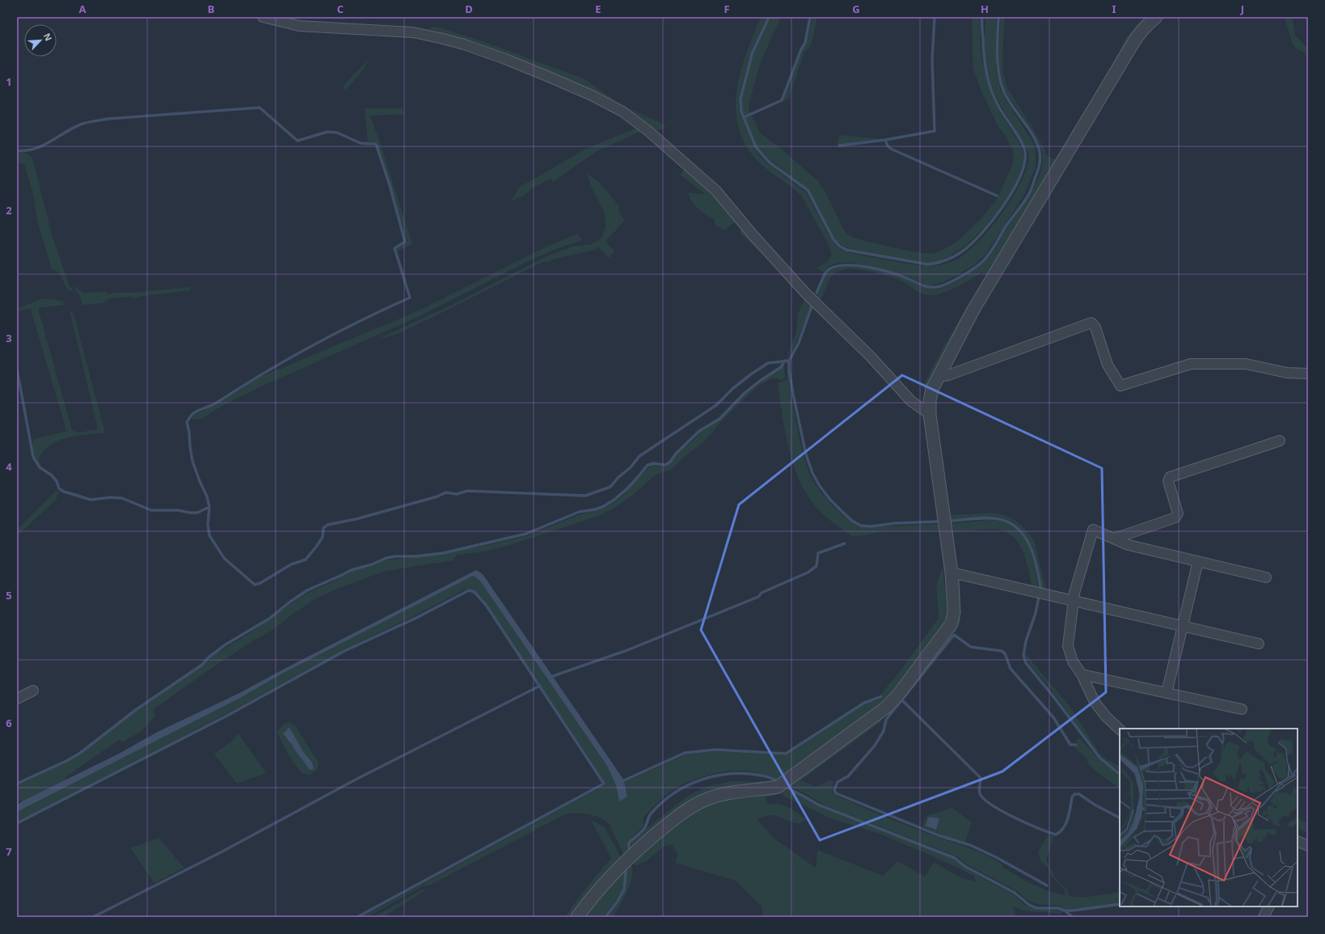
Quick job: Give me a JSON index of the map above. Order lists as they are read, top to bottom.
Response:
{
  "north": "top right",
  "grid": {
    "columns": [
      "A",
      "B",
      "C",
      "D",
      "E",
      "F",
      "G",
      "H",
      "I",
      "J"
    ],
    "rows": [
      "1",
      "2",
      "3",
      "4",
      "5",
      "6",
      "7"
    ]
  }
}
